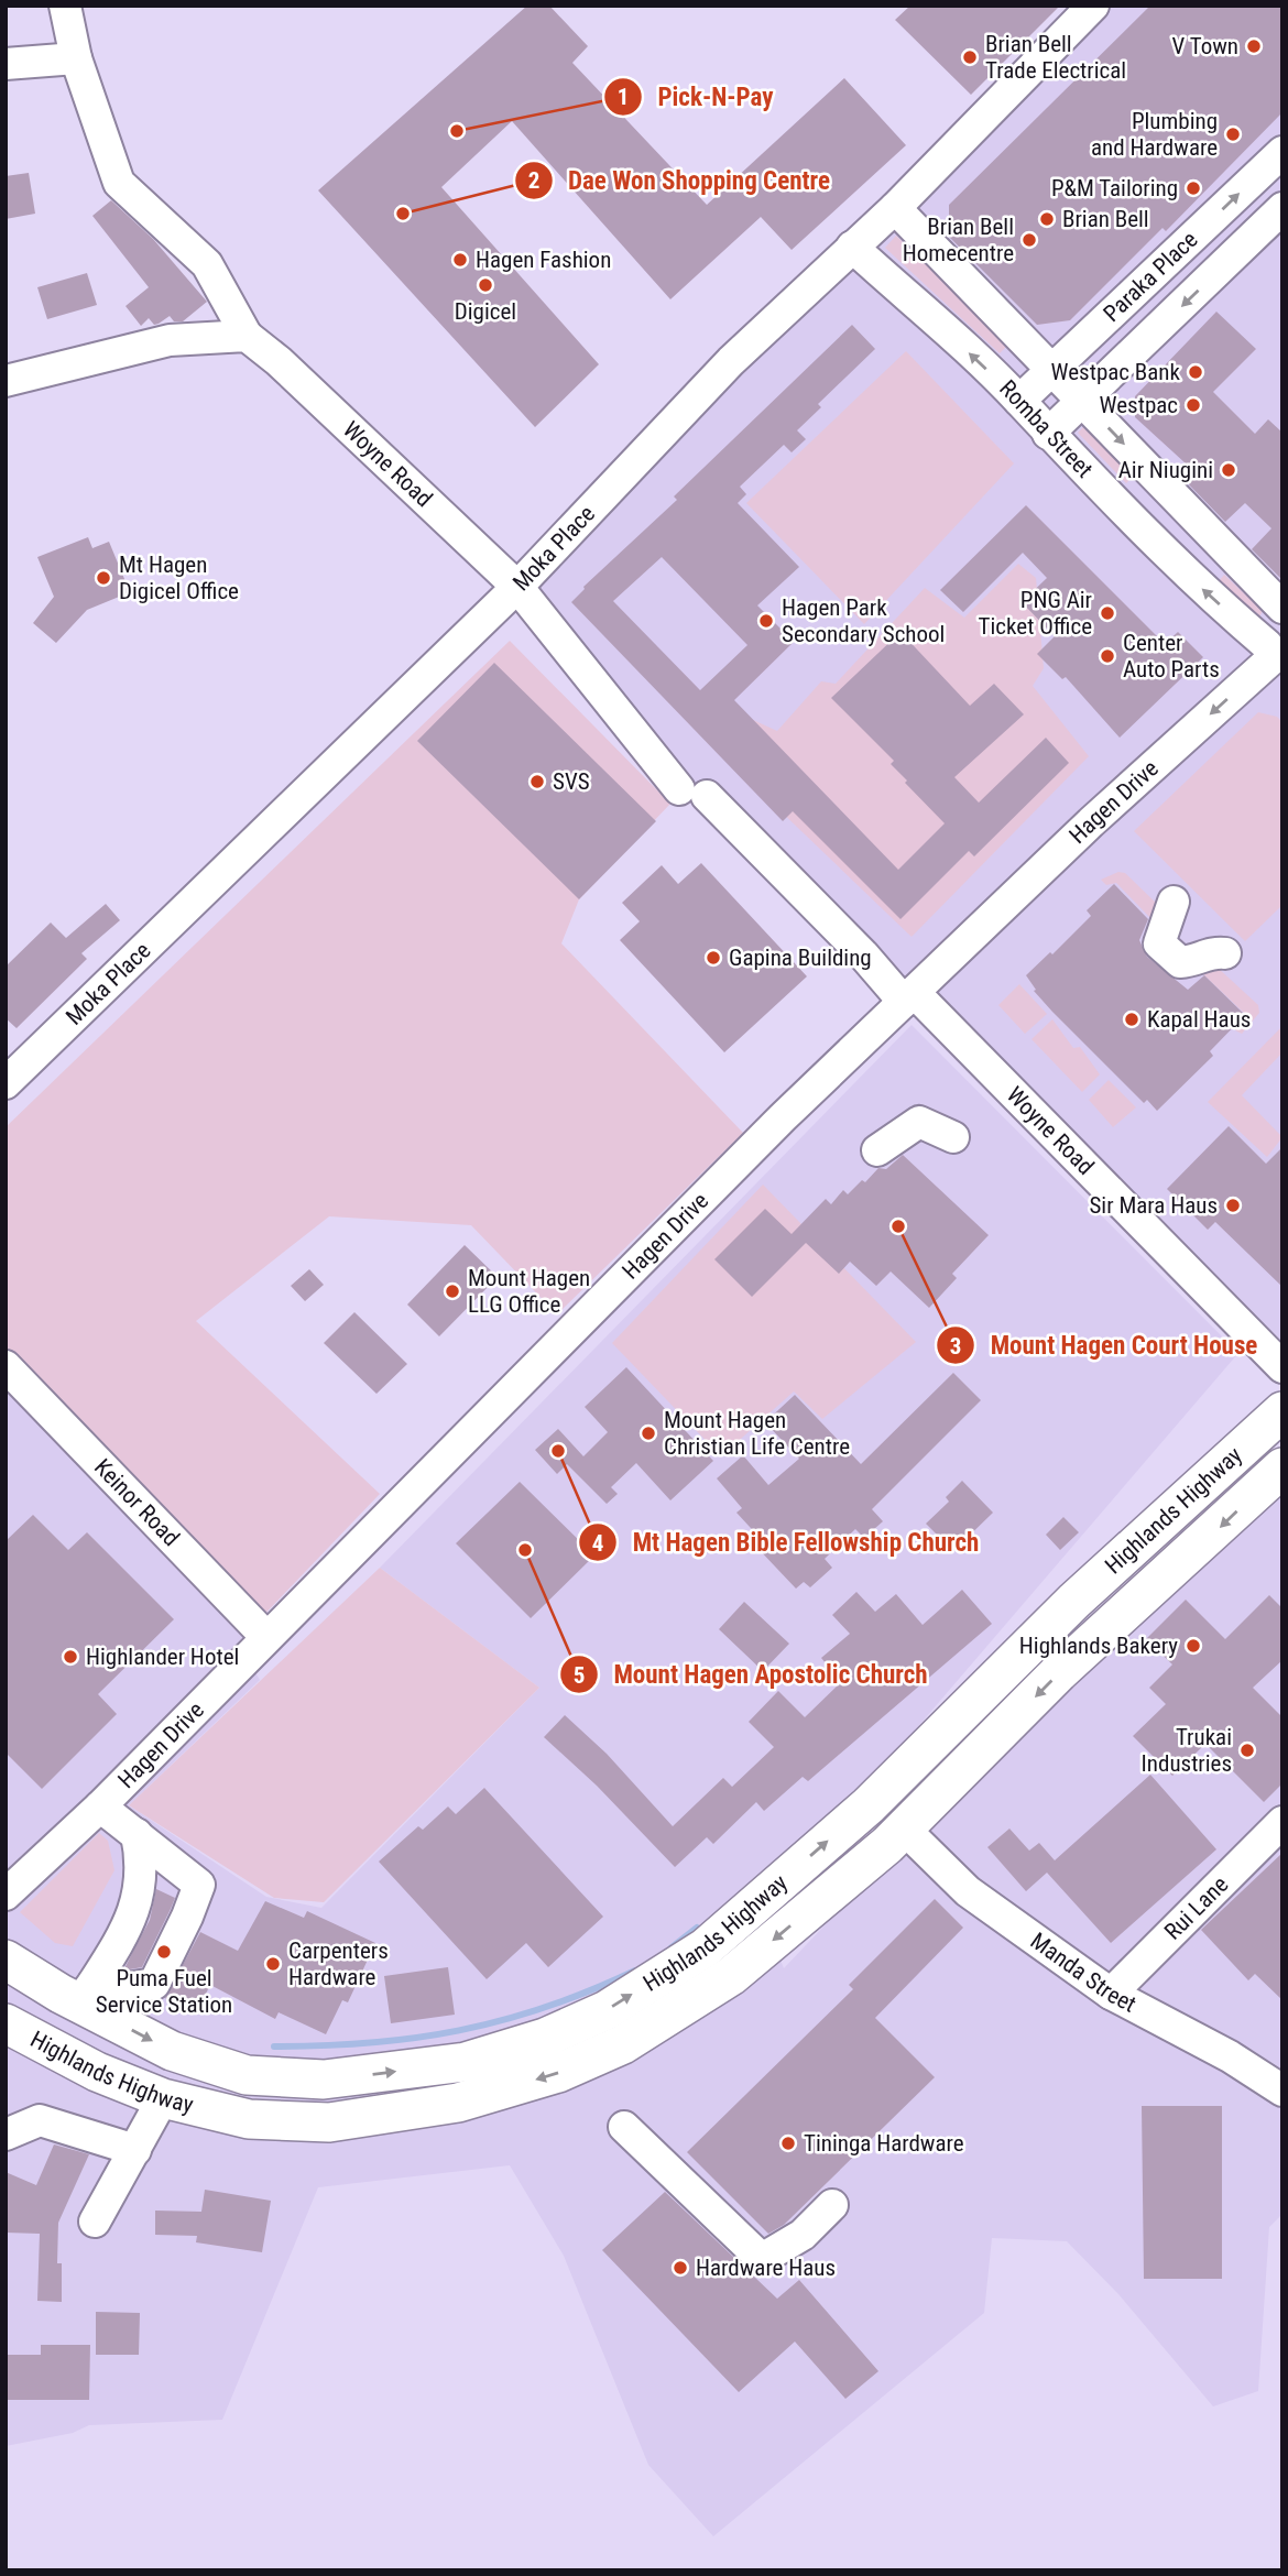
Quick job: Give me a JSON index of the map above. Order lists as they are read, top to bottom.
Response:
{
  "streets": {
    "main road": ["Highlands Highway"],
    "street": [
      "Paraka Place",
      "Romba Street",
      "Woyne Road",
      "Moka Place",
      "Hagen Drive",
      "Keinor Road",
      "Rui Lane",
      "Manda Street"
    ]
  },
  "crossings": [
    ["Paraka Place", "Romba Street"],
    ["Romba Street", "Moka Place"],
    ["Romba Street", "Hagen Drive"],
    ["Woyne Road", "Moka Place"],
    ["Woyne Road", "Hagen Drive"],
    ["Hagen Drive", "Keinor Road"],
    ["Highlands Highway", "Manda Street"],
    ["Rui Lane", "Manda Street"]
  ],
  "places": [
    "V Town",
    "Brian Bell Trade Electrical",
    "Pick-N-Pay",
    "Plumbing and Hardware",
    "P&M Tailoring",
    "Dae Won Shopping Centre",
    "Brian Bell",
    "Brian Bell Homecentre",
    "Hagen Fashion",
    "Digicel",
    "Westpac Bank",
    "Westpac",
    "Air Niugini",
    "Mt Hagen Digicel Office",
    "PNG Air Ticket Office",
    "Hagen Park Secondary School",
    "Center Auto Parts",
    "SVS",
    "Gapina Building",
    "Kapal Haus",
    "Sir Mara Haus",
    "Mount Hagen Court House",
    "Mount Hagen LLG Office",
    "Mount Hagen Christian Life Centre",
    "Mt Hagen Bible Fellowship Church",
    "Mount Hagen Apostolic Church",
    "Highlands Bakery",
    "Highlander Hotel",
    "Trukai Industries",
    "Puma Fuel Service Station",
    "Carpenters Hardware",
    "Tininga Hardware",
    "Hardware Haus"
  ]
}
